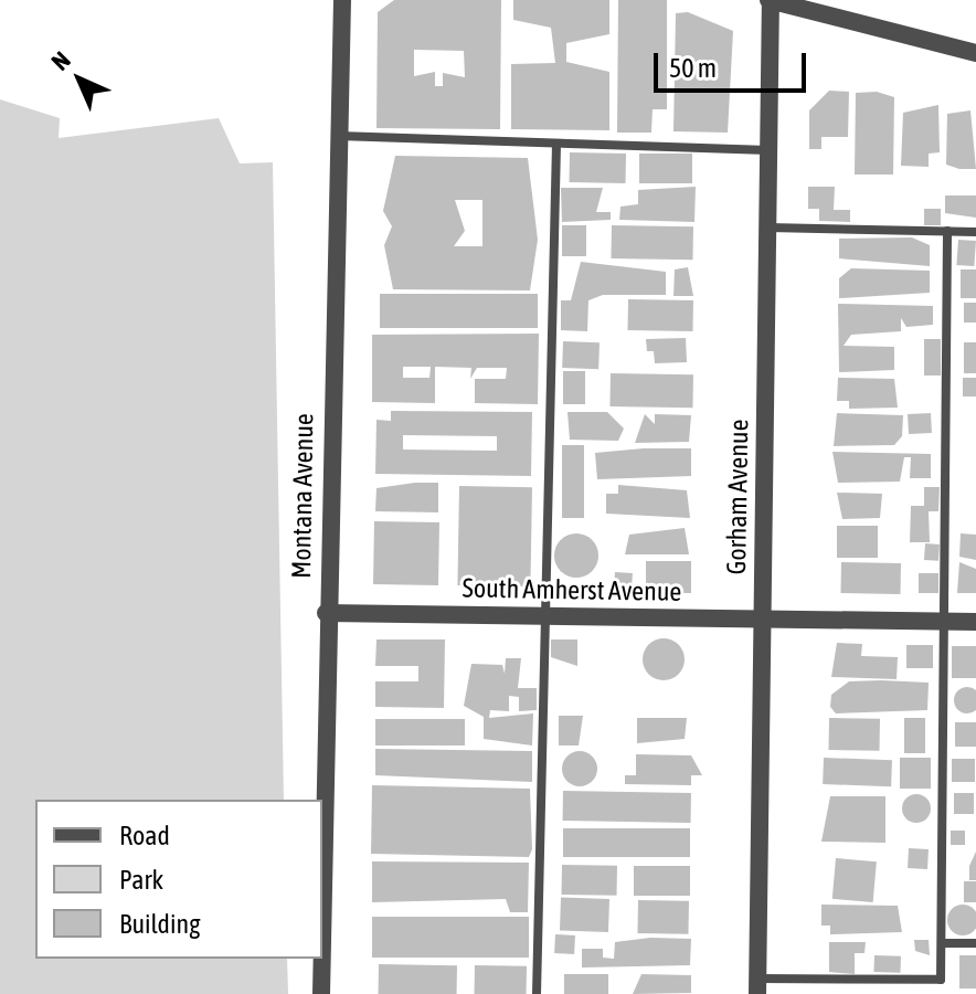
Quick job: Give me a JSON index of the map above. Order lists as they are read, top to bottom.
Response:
{
  "streets": {
    "street": ["Montana Avenue", "Gorham Avenue", "South Amherst Avenue"]
  },
  "crossings": [
    ["Montana Avenue", "South Amherst Avenue"],
    ["Gorham Avenue", "South Amherst Avenue"]
  ],
  "legend": ["Road", "Park", "Building"],
  "scale_bar": "50 m",
  "north": "top left"
}
